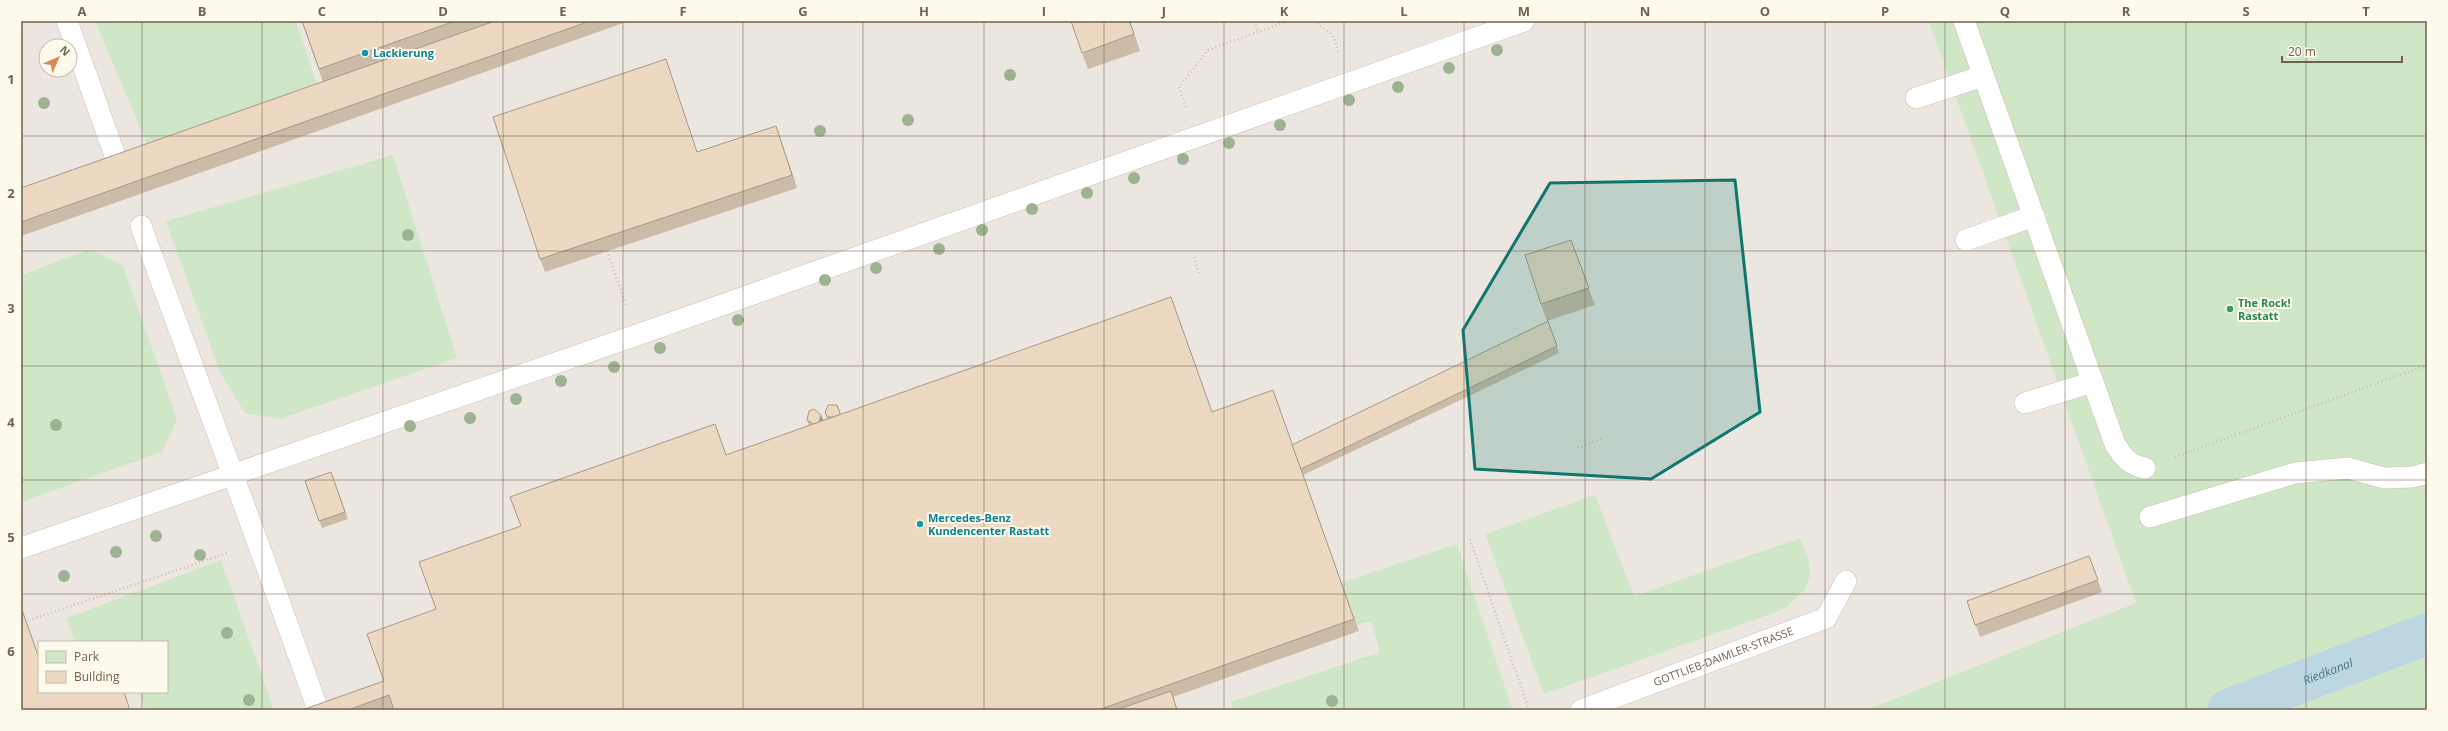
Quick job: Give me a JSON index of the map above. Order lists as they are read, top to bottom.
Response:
{
  "streets": {
    "lane": ["GOTTLIEB-DAIMLER-STRASSE"]
  },
  "water": ["Riedkanal"],
  "places": ["Lackierung", "The Rock! Rastatt", "Mercedes-Benz Kundencenter Rastatt"],
  "legend": ["Park", "Building"],
  "scale_bar": "20 m",
  "north": "top right",
  "grid": {
    "columns": [
      "A",
      "B",
      "C",
      "D",
      "E",
      "F",
      "G",
      "H",
      "I",
      "J",
      "K",
      "L",
      "M",
      "N",
      "O",
      "P",
      "Q",
      "R",
      "S",
      "T"
    ],
    "rows": [
      "1",
      "2",
      "3",
      "4",
      "5",
      "6"
    ]
  }
}
